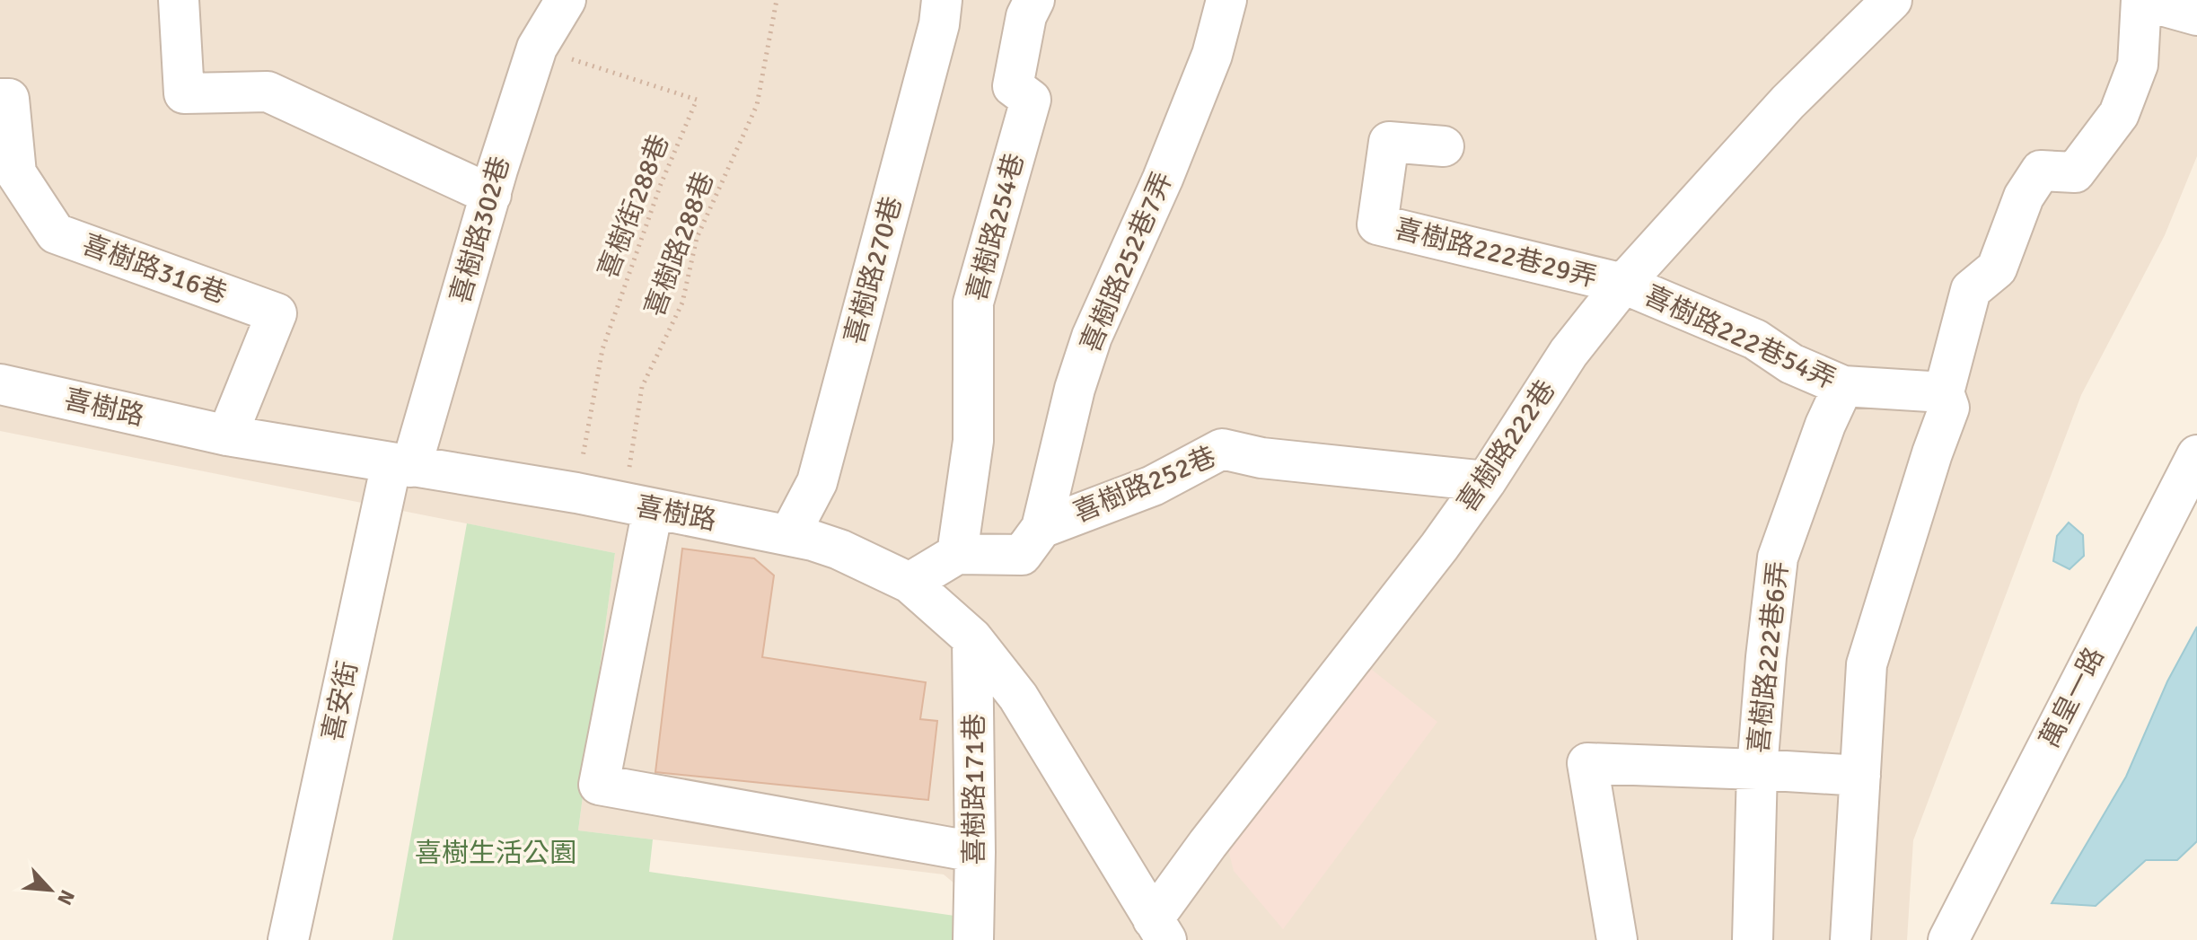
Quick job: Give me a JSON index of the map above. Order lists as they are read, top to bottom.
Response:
{
  "streets": {
    "street": [
      "喜樹路254巷",
      "喜樹路302巷",
      "喜樹路222巷29弄",
      "喜樹路252巷7弄",
      "喜樹路316巷",
      "喜樹路270巷",
      "喜樹路222巷54弄",
      "喜樹路",
      "喜樹路222巷",
      "喜樹路252巷",
      "喜樹路222巷6弄",
      "萬皇一路",
      "喜安街",
      "喜樹路171巷"
    ],
    "path": ["喜樹街288巷", "喜樹路288巷"]
  },
  "crossings": [
    ["喜樹街288巷", "喜樹路302巷"],
    ["喜樹街288巷", "喜樹路"],
    ["喜樹路254巷", "喜樹路252巷"],
    ["喜樹路302巷", "喜樹路"],
    ["喜樹路302巷", "喜安街"],
    ["喜樹路288巷", "喜樹路"],
    ["喜樹路222巷29弄", "喜樹路222巷54弄"],
    ["喜樹路222巷29弄", "喜樹路222巷"],
    ["喜樹路252巷7弄", "喜樹路252巷"],
    ["喜樹路316巷", "喜樹路"],
    ["喜樹路270巷", "喜樹路"],
    ["喜樹路222巷54弄", "喜樹路222巷"],
    ["喜樹路222巷54弄", "喜樹路222巷6弄"],
    ["喜樹路", "喜樹路222巷"],
    ["喜樹路", "喜安街"],
    ["喜樹路", "喜樹路171巷"],
    ["喜樹路222巷", "喜樹路252巷"]
  ],
  "parks": ["喜樹生活公園"],
  "north": "bottom right"
}
